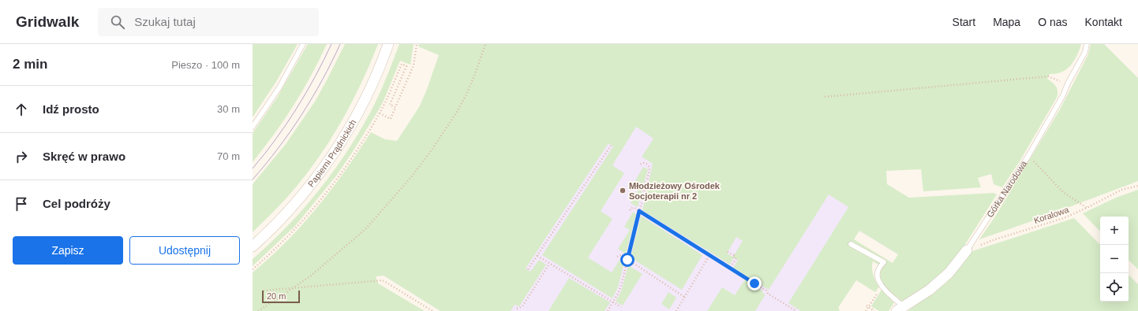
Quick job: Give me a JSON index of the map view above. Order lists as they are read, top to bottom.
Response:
{
  "streets": {
    "street": ["Papierni Prądnickich", "Górka Narodowa"],
    "path": ["Koralowa"]
  },
  "crossings": [
    ["Górka Narodowa", "Koralowa"]
  ],
  "places": ["Młodzieżowy Ośrodek Socjoterapii nr 2"],
  "scale_bar": "20 m",
  "page": {
    "header": "Gridwalk",
    "search": "Szukaj tutaj",
    "nav": [
      "Start",
      "Mapa",
      "O nas",
      "Kontakt"
    ],
    "heading": ["2 min", "Pieszo · 100 m"],
    "list": [
      ["Idź prosto", "30 m"],
      ["Skręć w prawo", "70 m"],
      "Cel podróży"
    ],
    "map_buttons": ["+", "−"],
    "buttons": ["Zapisz", "Udostępnij"],
    "scale": "20 m"
  }
}
